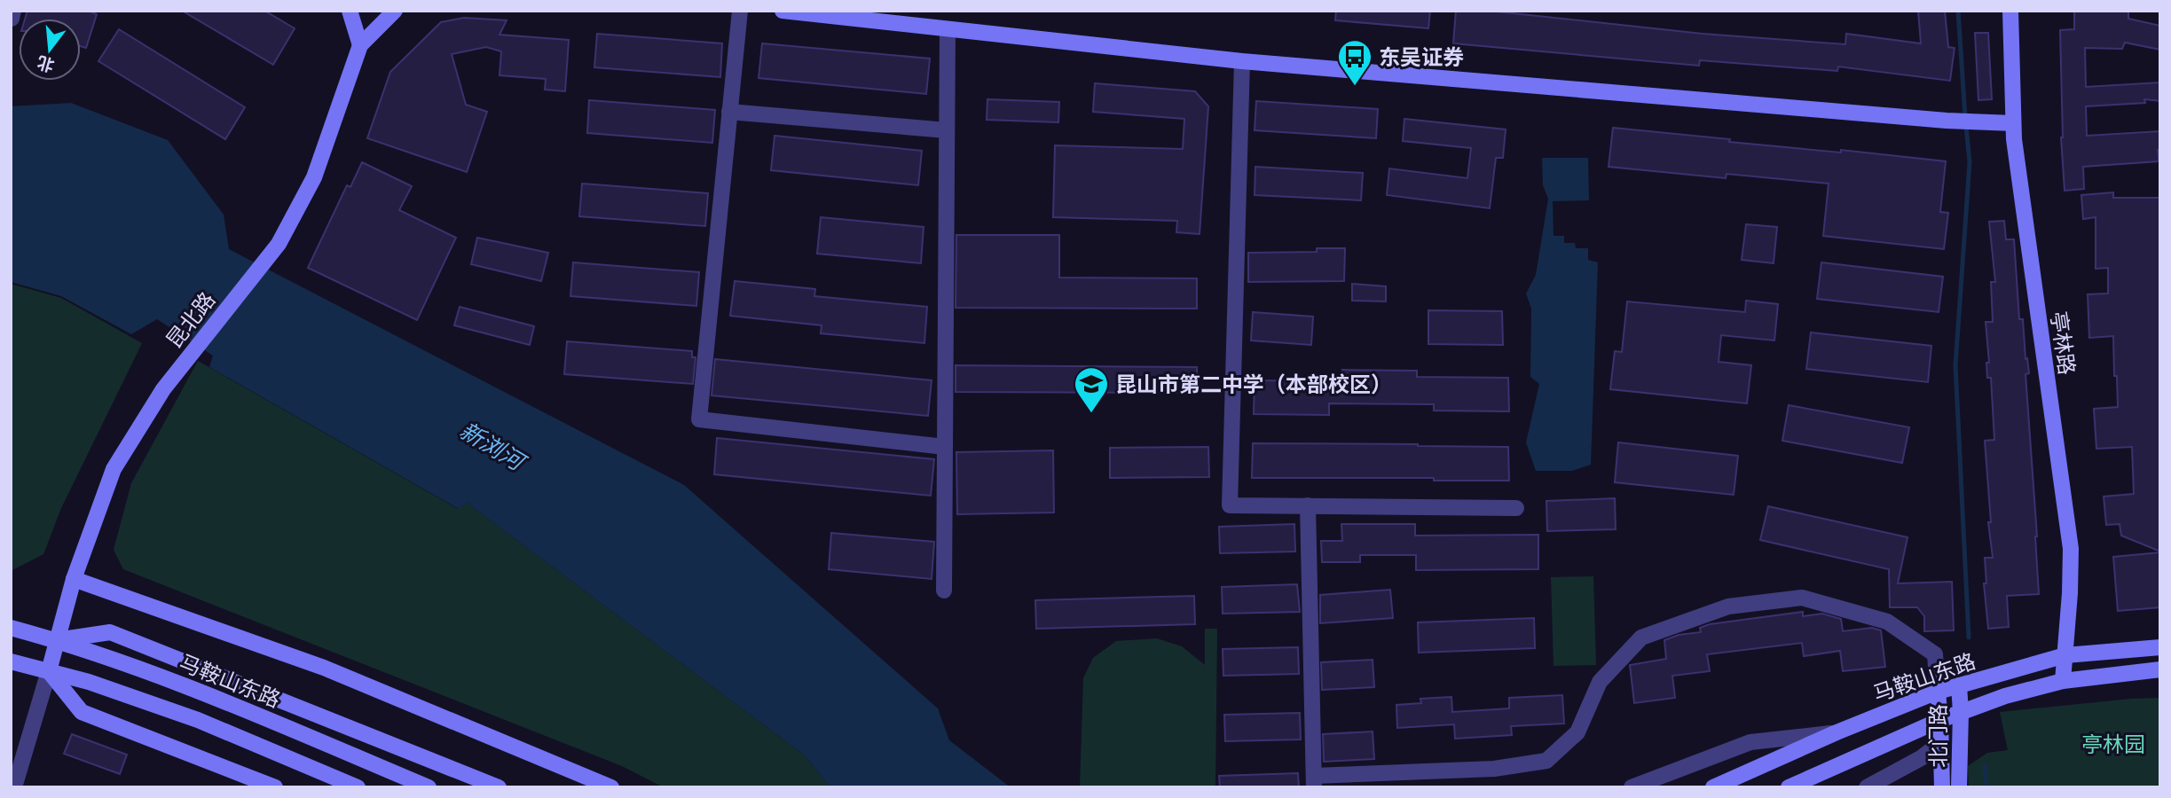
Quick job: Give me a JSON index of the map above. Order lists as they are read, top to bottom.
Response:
{
  "streets": {
    "main road": [
      "昆北路",
      "亭林路",
      "马鞍山东路",
      "北门路"
    ]
  },
  "crossings": [
    ["昆北路", "马鞍山东路"],
    ["亭林路", "马鞍山东路"],
    ["马鞍山东路", "北门路"]
  ],
  "water": ["新浏河"],
  "parks": ["亭林园"],
  "places": {
    "bus stop": ["东吴证券"],
    "school or university": ["昆山市第二中学（本部校区）"]
  },
  "north": "bottom"
}
